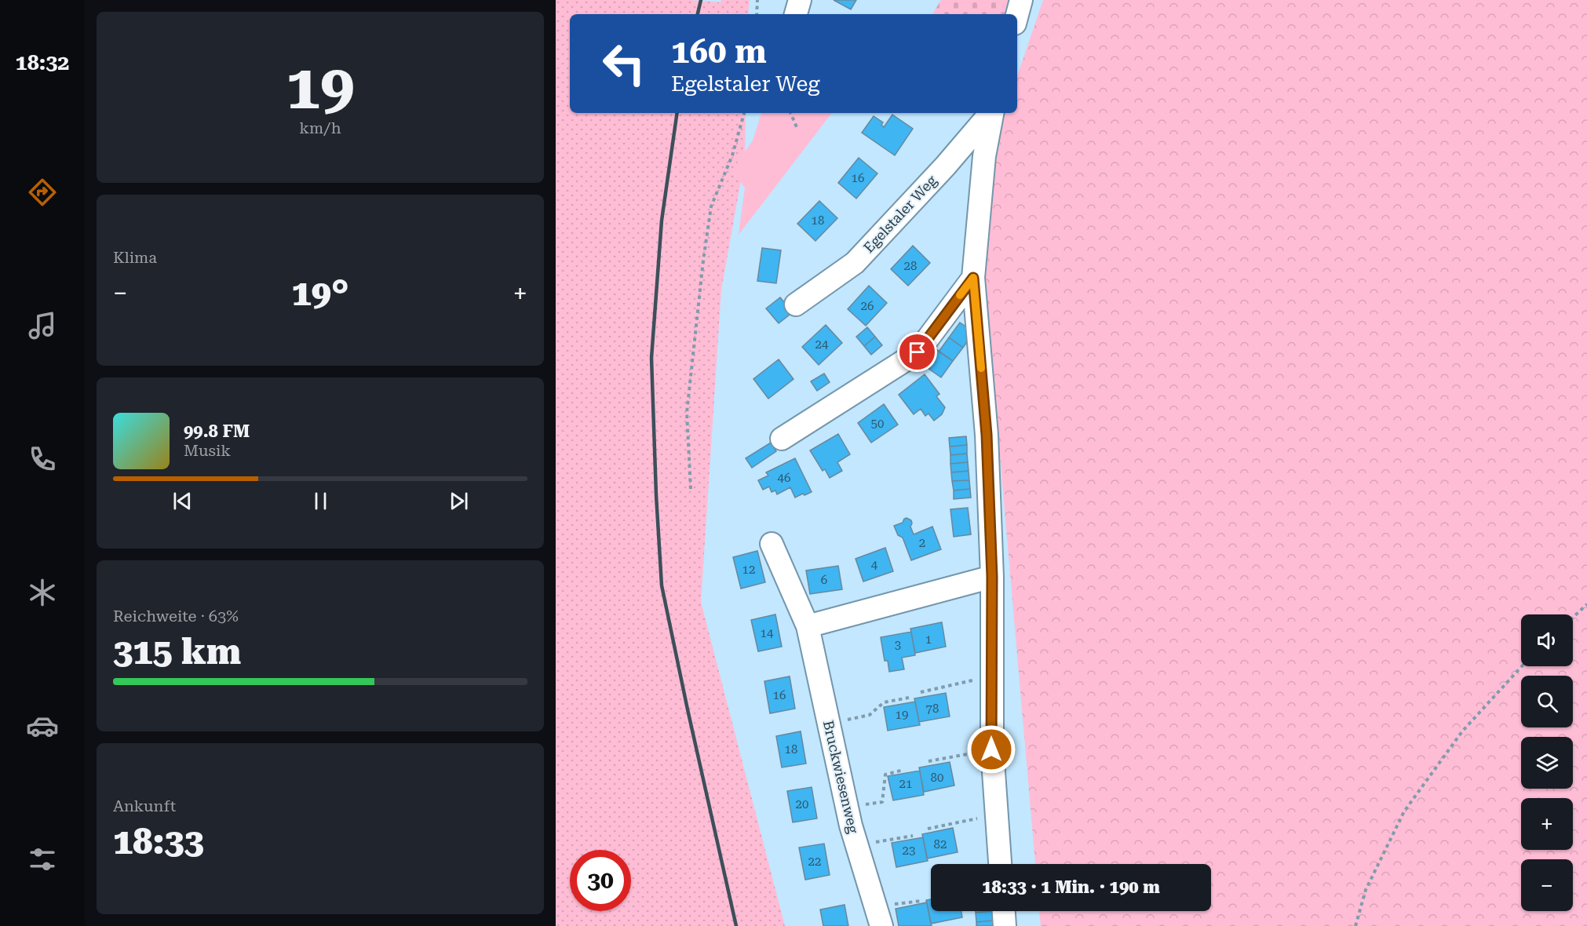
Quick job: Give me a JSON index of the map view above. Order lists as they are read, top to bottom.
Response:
{
  "streets": {
    "street": ["Egelstaler Weg", "Bruckwiesenweg"]
  },
  "house_numbers": [
    "16",
    "18",
    "28",
    "26",
    "24",
    "50",
    "46",
    "2",
    "4",
    "12",
    "6",
    "14",
    "1",
    "3",
    "16",
    "78",
    "19",
    "18",
    "80",
    "21",
    "20",
    "82",
    "23",
    "22"
  ],
  "page": {
    "tabs": "18:32",
    "tile": [
      ["19", "km/h"],
      "Klima",
      ["Reichweite · 63%", "315 km"],
      ["Ankunft", "18:33"]
    ],
    "turn": ["160 m", "Egelstaler Weg"],
    "heat": ["−", "19°", "+"],
    "song": ["99.8 FM", "Musik"],
    "map_buttons": ["+", "−"],
    "limit": "30",
    "trip": "18:33 · 1 Min. · 190 m"
  }
}
